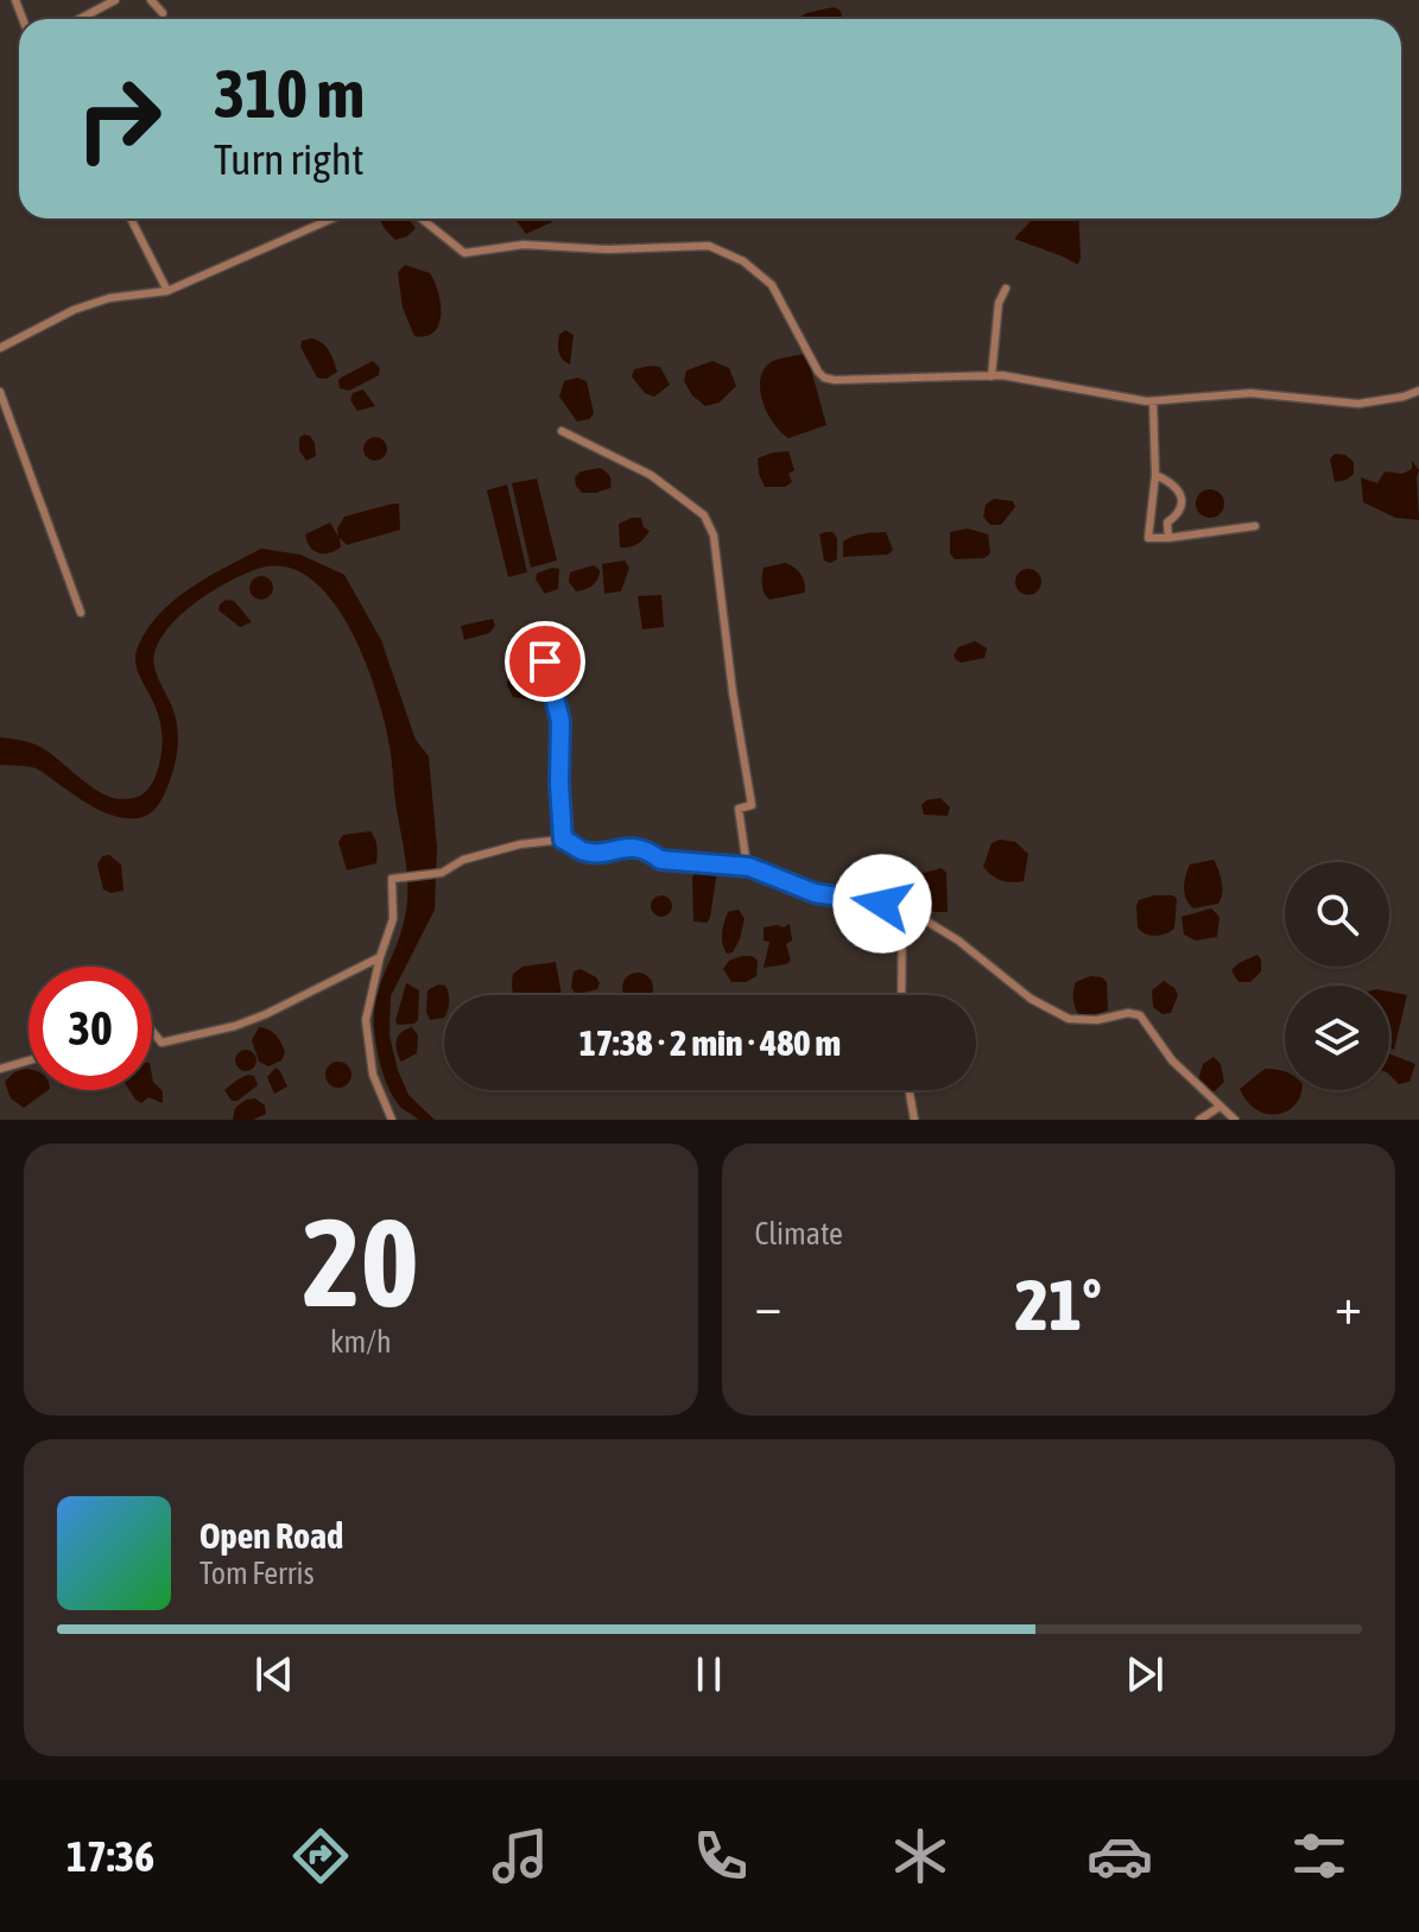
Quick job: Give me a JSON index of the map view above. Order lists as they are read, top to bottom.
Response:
{
  "page": {
    "turn": ["310 m", "Turn right"],
    "limit": "30",
    "trip": "17:38 · 2 min · 480 m",
    "tile": [
      ["20", "km/h"],
      "Climate"
    ],
    "heat": ["−", "21°", "+"],
    "song": ["Open Road", "Tom Ferris"],
    "tabs": "17:36"
  }
}
